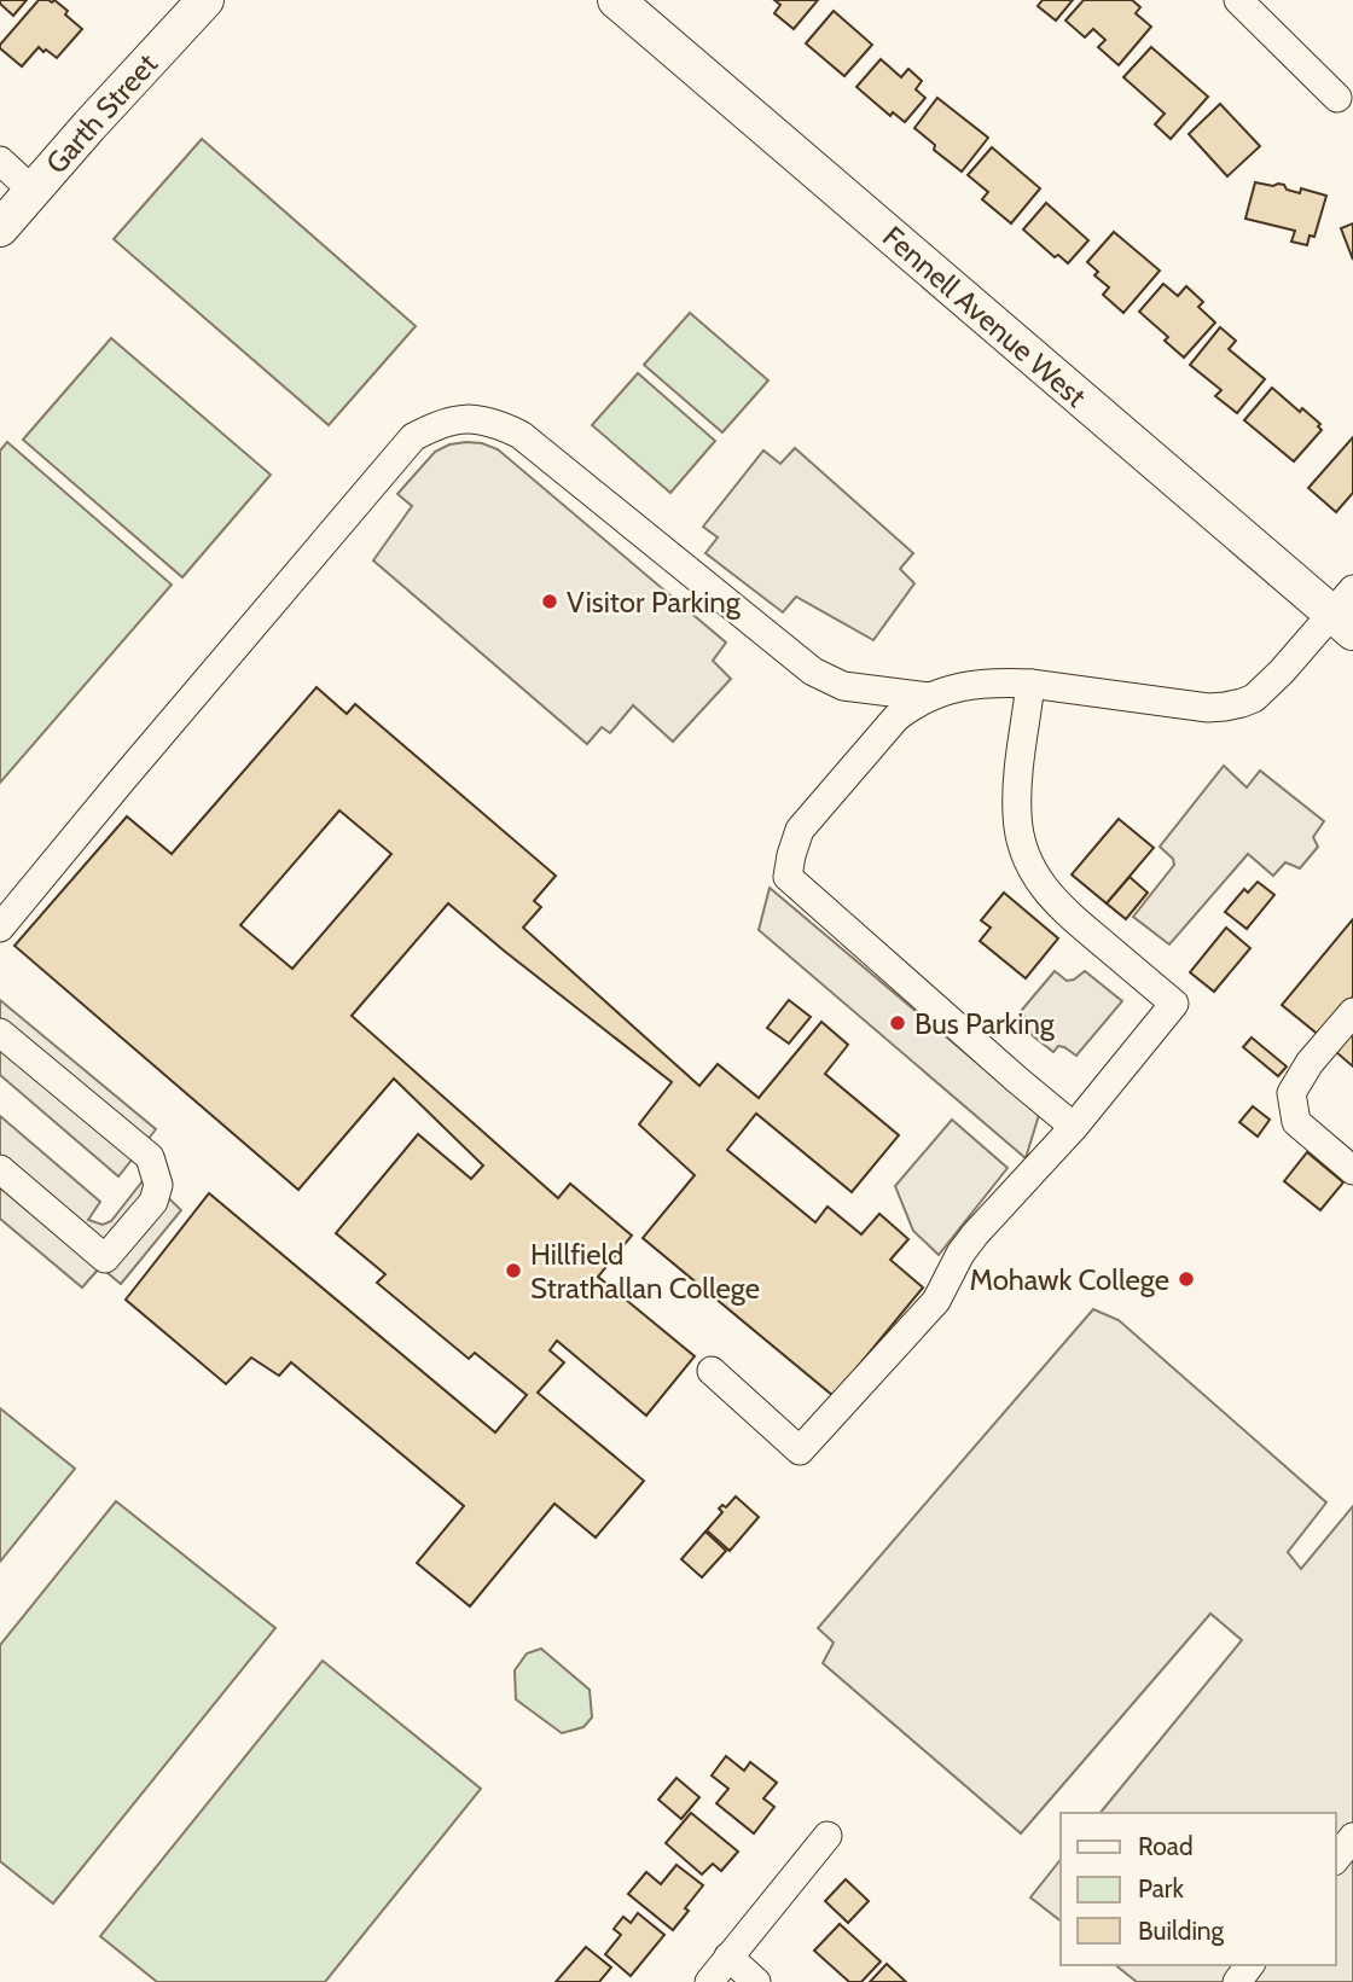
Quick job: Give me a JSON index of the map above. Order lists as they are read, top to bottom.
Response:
{
  "streets": {
    "main road": ["Garth Street", "Fennell Avenue West"]
  },
  "places": [
    "Visitor Parking",
    "Bus Parking",
    "Hillfield Strathallan College",
    "Mohawk College"
  ],
  "legend": ["Road", "Park", "Building"]
}
